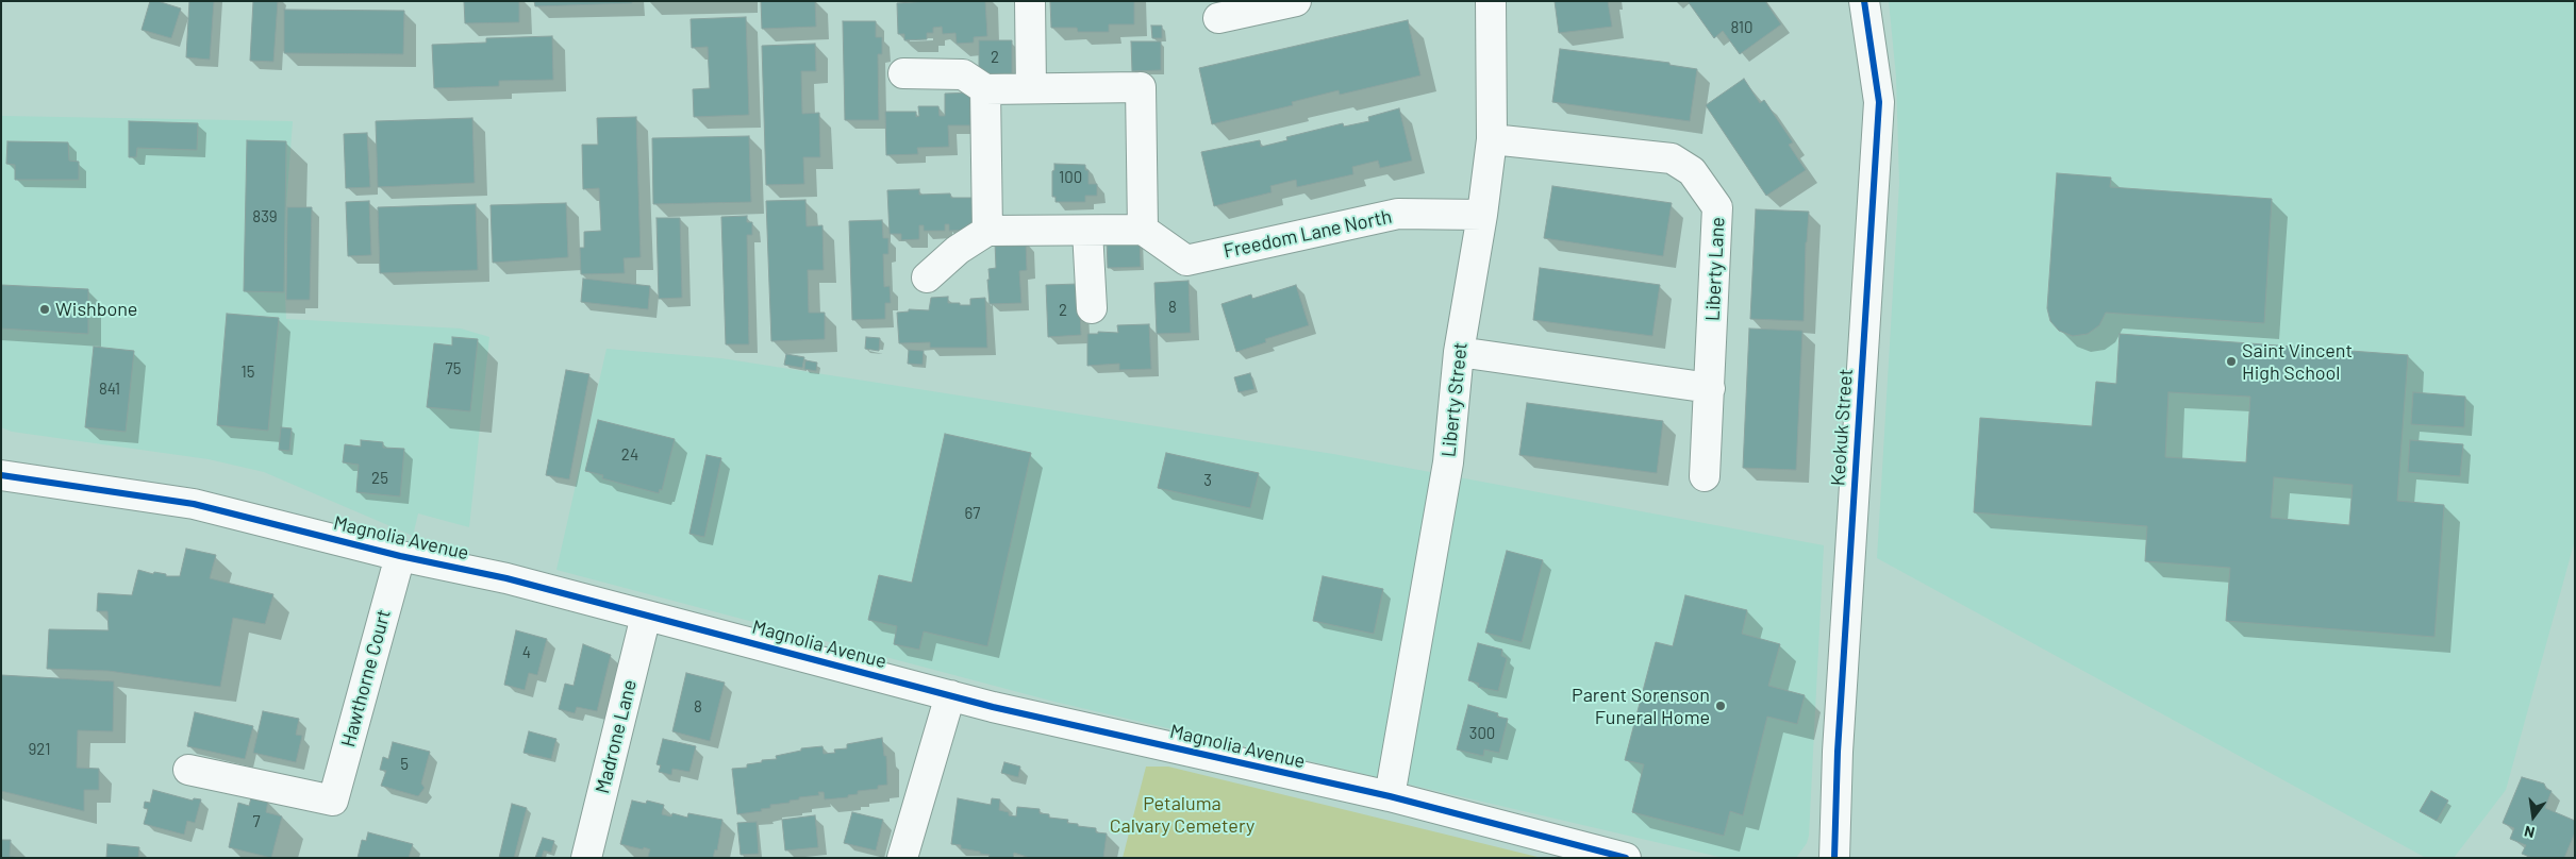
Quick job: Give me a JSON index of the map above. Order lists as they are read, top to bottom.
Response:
{
  "streets": {
    "street": [
      "Freedom Lane North",
      "Liberty Lane",
      "Liberty Street",
      "Keokuk Street",
      "Magnolia Avenue",
      "Hawthorne Court",
      "Madrone Lane"
    ]
  },
  "crossings": [
    ["Freedom Lane North", "Liberty Street"],
    ["Liberty Lane", "Liberty Street"],
    ["Liberty Street", "Magnolia Avenue"],
    ["Magnolia Avenue", "Hawthorne Court"],
    ["Magnolia Avenue", "Madrone Lane"]
  ],
  "parks": ["Petaluma Calvary Cemetery"],
  "places": ["Wishbone", "Saint Vincent High School", "Parent Sorenson Funeral Home"],
  "house_numbers": [
    "810",
    "2",
    "100",
    "839",
    "8",
    "2",
    "75",
    "15",
    "841",
    "24",
    "25",
    "3",
    "67",
    "4",
    "8",
    "300",
    "921",
    "5",
    "7"
  ],
  "north": "bottom"
}
